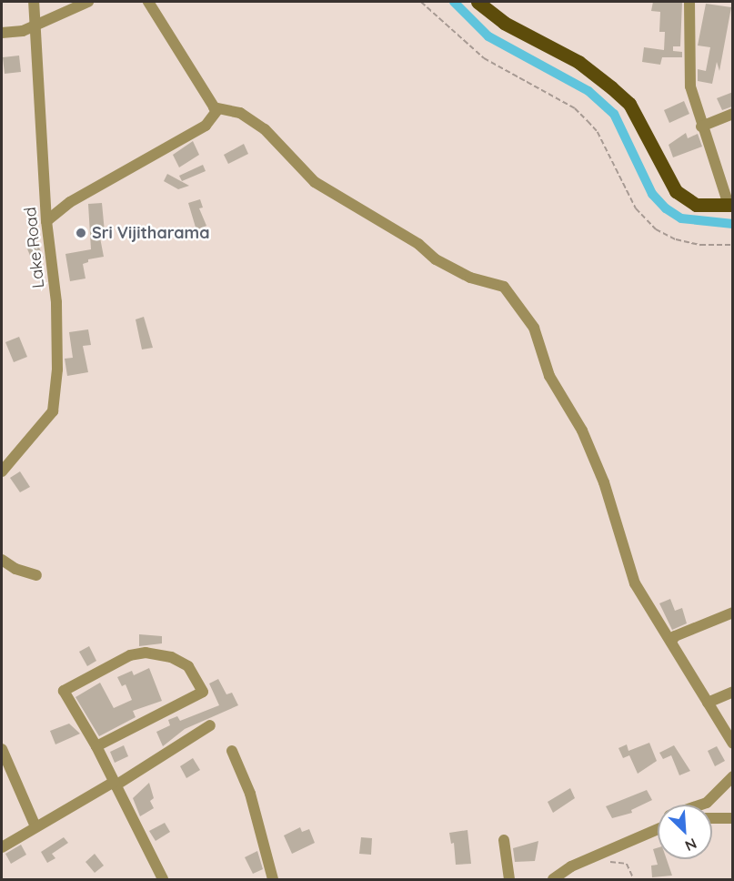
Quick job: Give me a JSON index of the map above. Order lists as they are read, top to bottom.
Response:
{
  "streets": {
    "street": ["Lake Road"]
  },
  "places": ["Sri Vijitharama"],
  "north": "bottom right"
}
